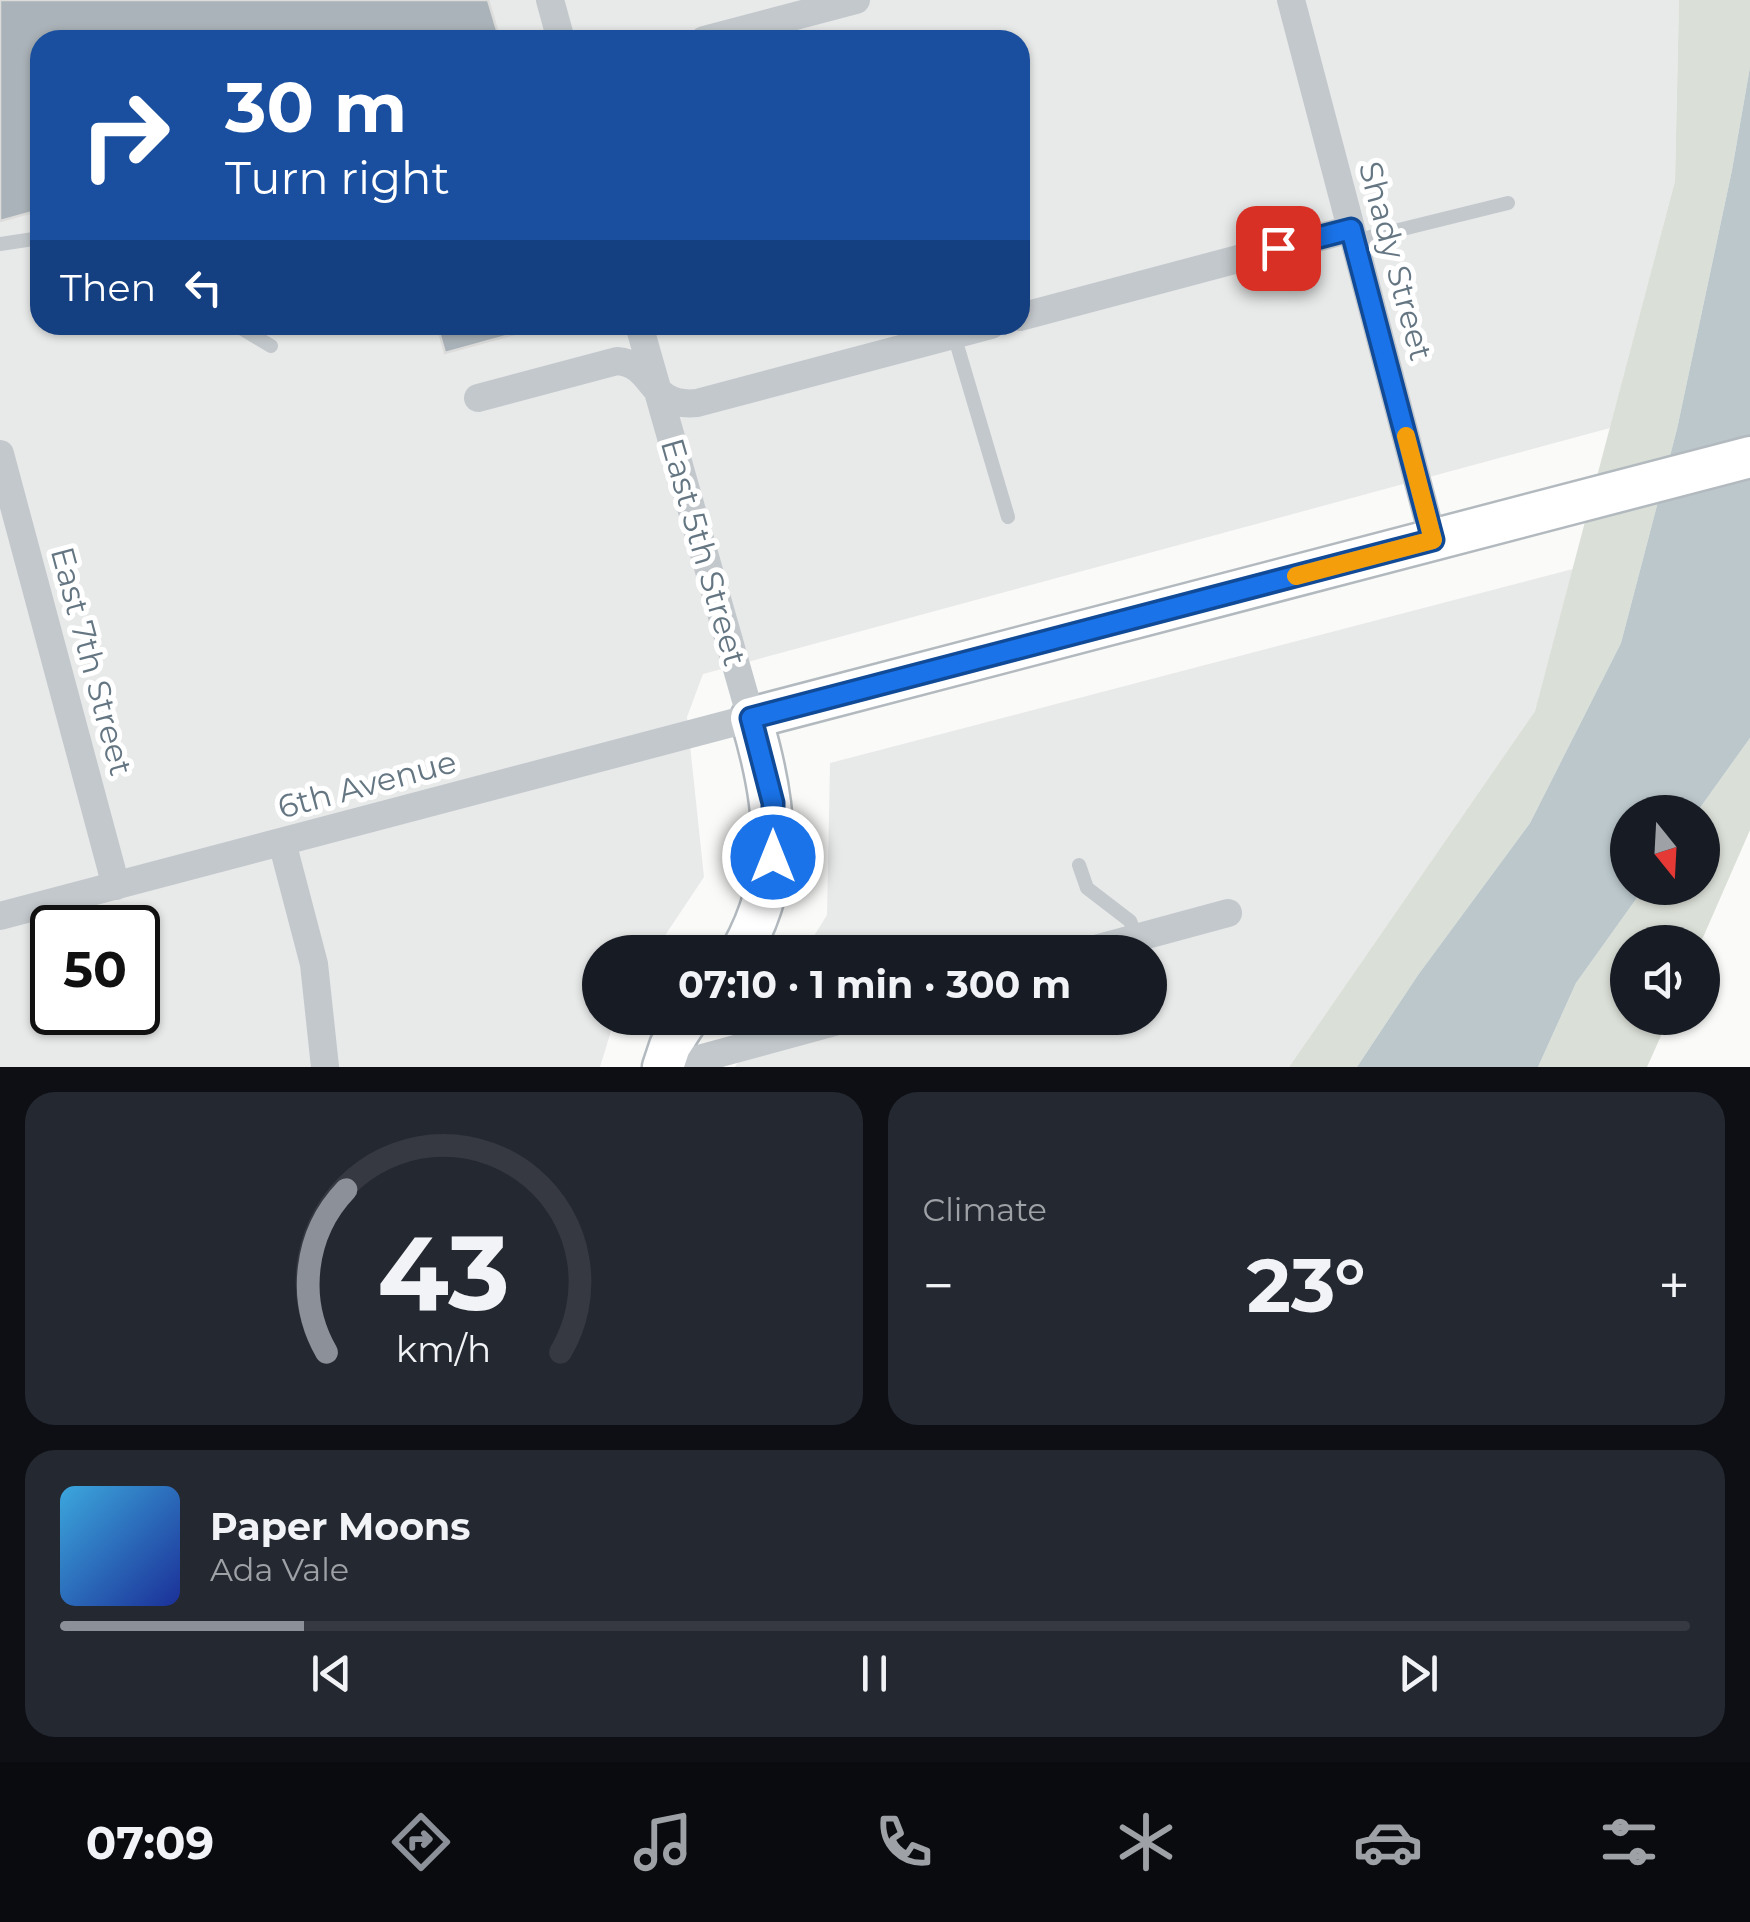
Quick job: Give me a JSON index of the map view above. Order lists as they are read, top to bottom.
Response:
{
  "streets": {
    "main road": ["East 5th Street"],
    "street": ["Shady Street", "East 7th Street", "6th Avenue"]
  },
  "crossings": [
    ["East 5th Street", "6th Avenue"],
    ["East 7th Street", "6th Avenue"]
  ],
  "north": "bottom",
  "page": {
    "turn": ["30 m", "Turn right"],
    "then": "Then",
    "limit": "50",
    "trip": "07:10 · 1 min · 300 m",
    "tile": "Climate",
    "heat": ["−", "23°", "+"],
    "song": ["Paper Moons", "Ada Vale"],
    "tabs": "07:09",
    "gauge": ["43", "km/h"]
  }
}
